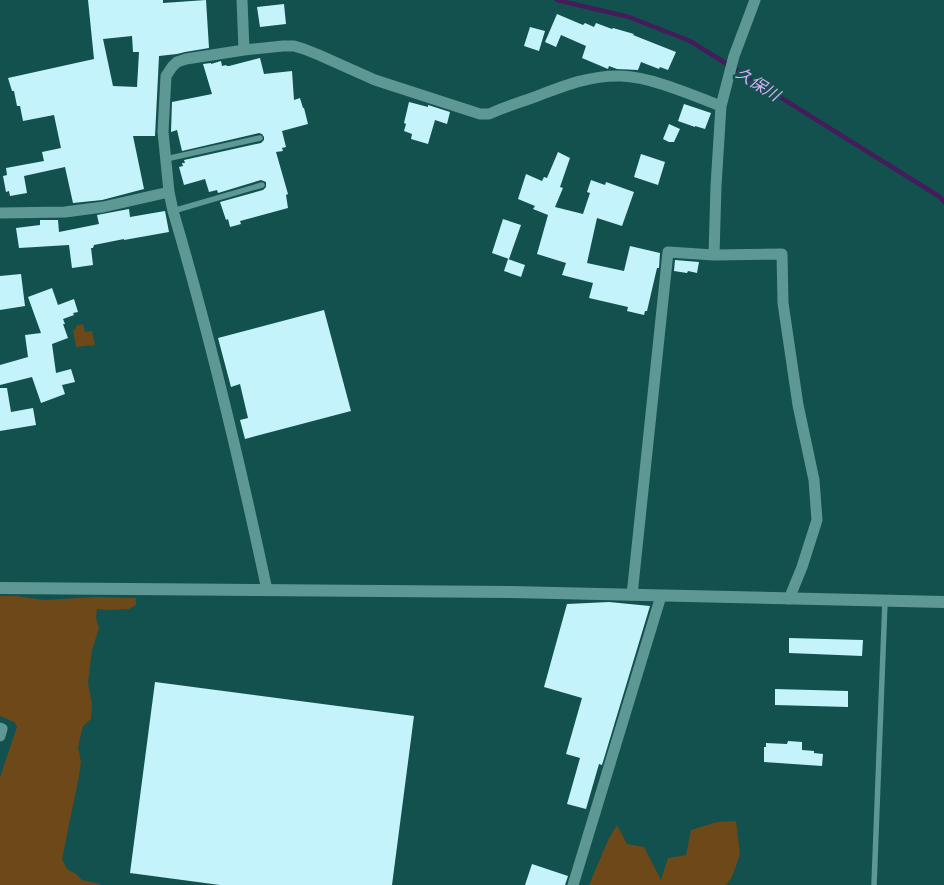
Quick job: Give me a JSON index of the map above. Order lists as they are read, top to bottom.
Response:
{
  "water": ["久保川"]
}
